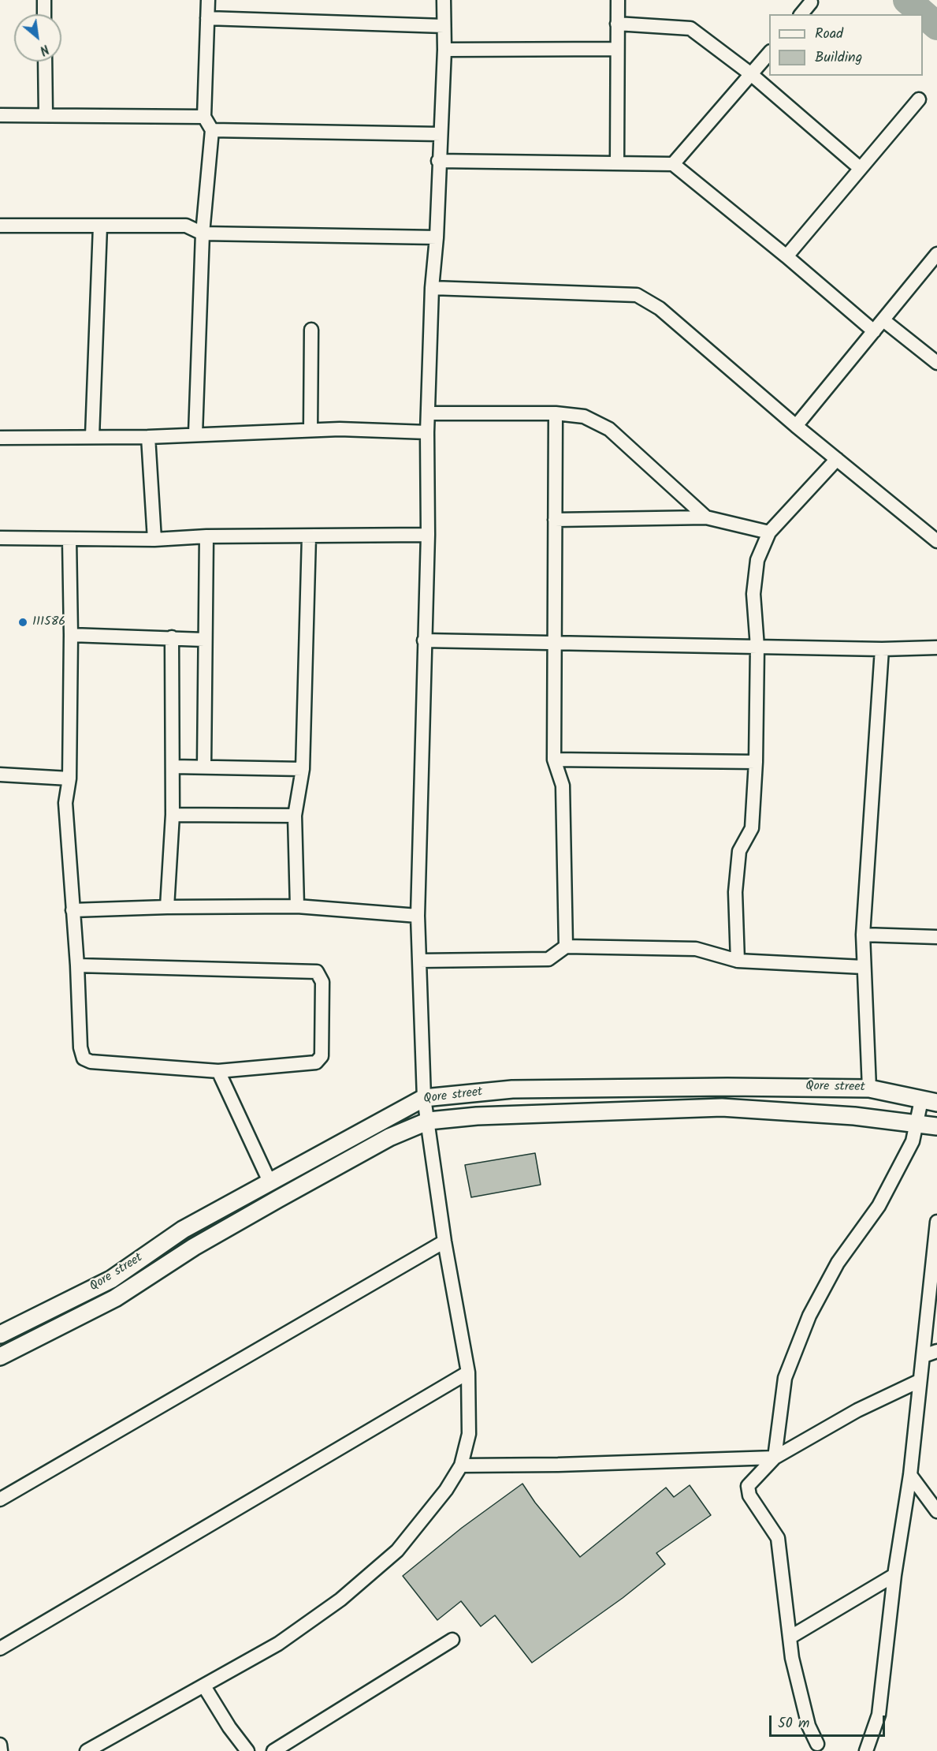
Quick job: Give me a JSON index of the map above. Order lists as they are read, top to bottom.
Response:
{
  "streets": {
    "street": ["Qore street"]
  },
  "places": ["111586"],
  "legend": ["Road", "Building"],
  "scale_bar": "50 m",
  "north": "bottom right"
}
